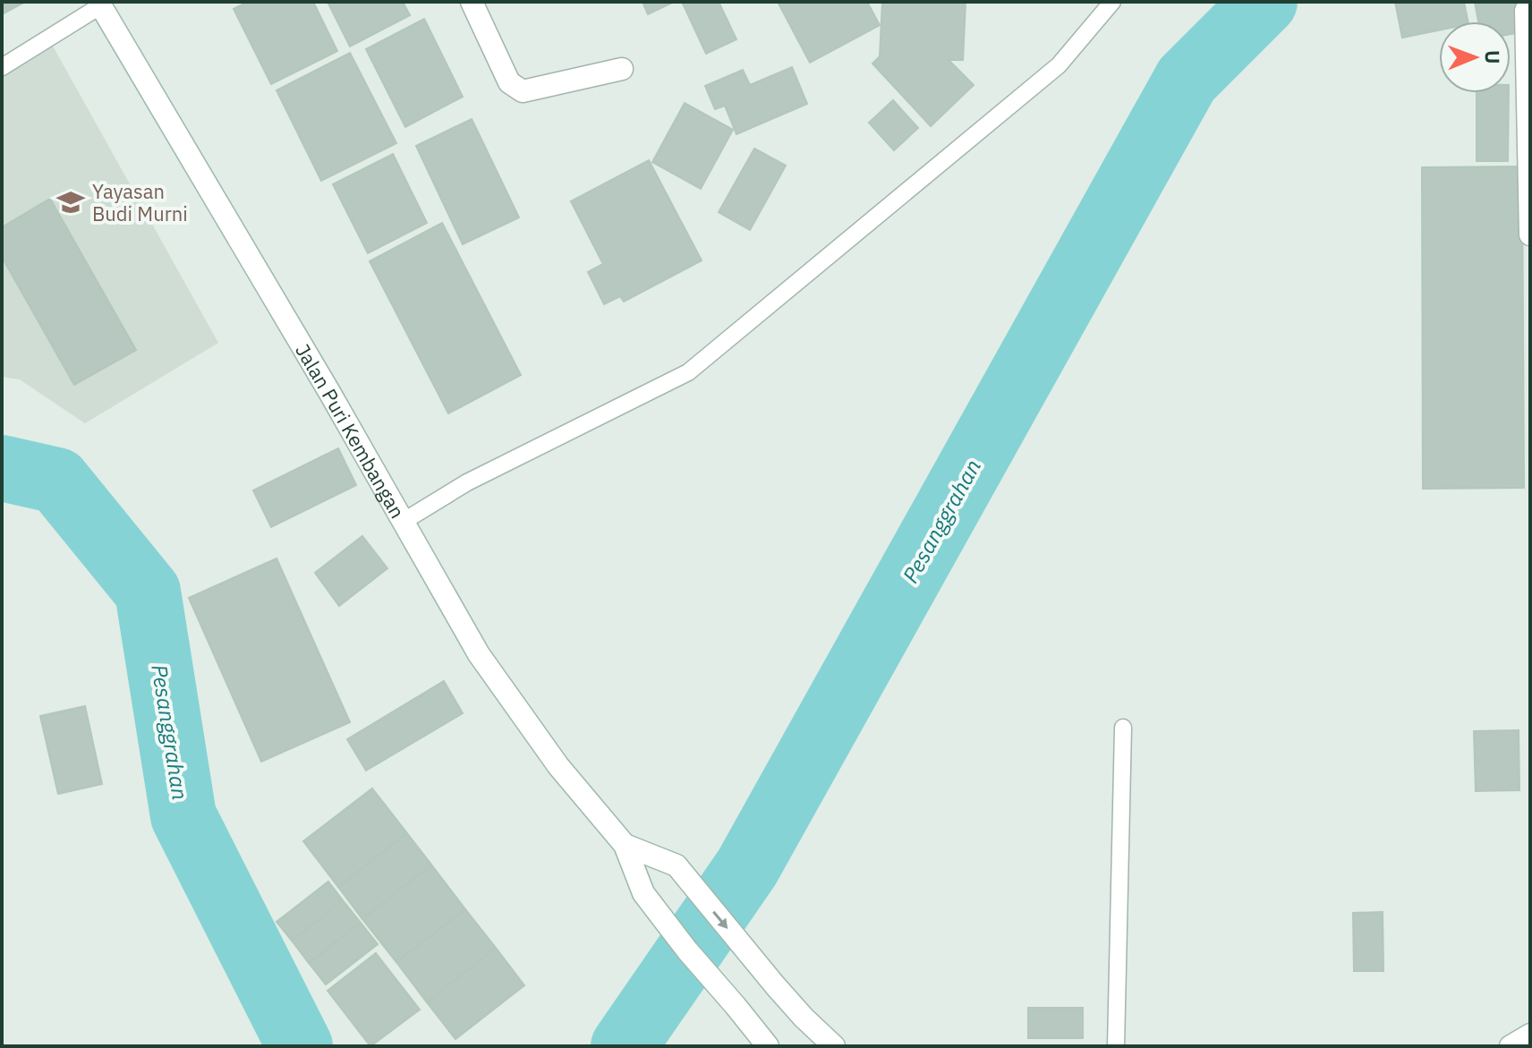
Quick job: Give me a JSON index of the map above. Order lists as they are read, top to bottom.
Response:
{
  "streets": {
    "street": ["Jalan Puri Kembangan"]
  },
  "water": ["Pesanggrahan"],
  "places": {
    "school or university": ["Yayasan Budi Murni"]
  },
  "north": "right"
}
